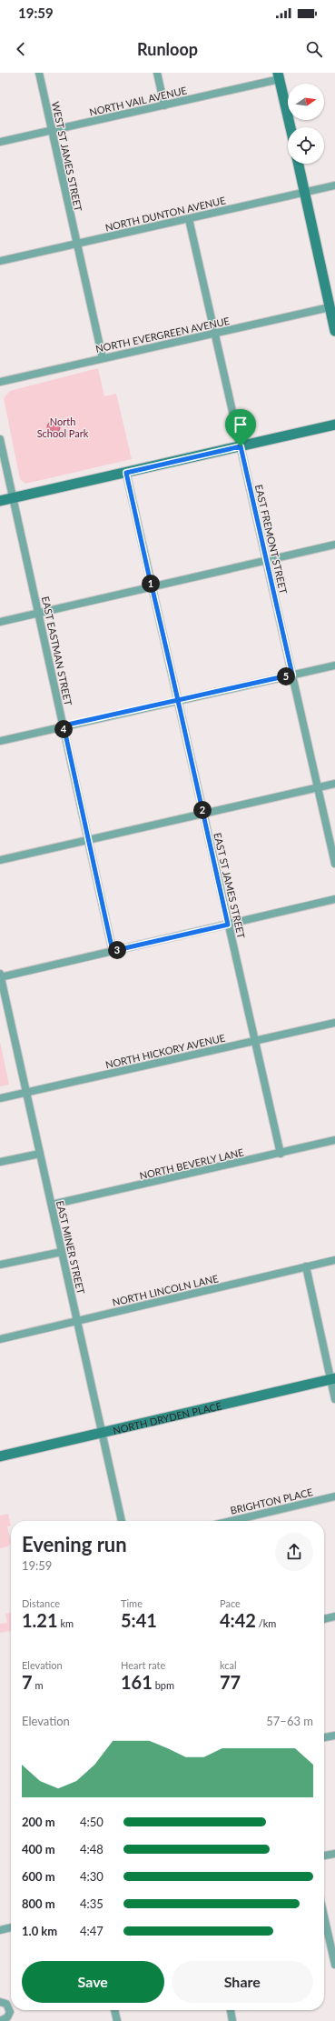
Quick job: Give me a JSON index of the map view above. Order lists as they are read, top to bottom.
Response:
{
  "streets": {
    "street": [
      "NORTH VAIL AVENUE",
      "WEST ST JAMES STREET",
      "NORTH DUNTON AVENUE",
      "NORTH EVERGREEN AVENUE",
      "EAST FREMONT STREET",
      "EAST EASTMAN STREET",
      "EAST ST JAMES STREET",
      "NORTH HICKORY AVENUE",
      "NORTH BEVERLY LANE",
      "EAST MINER STREET",
      "NORTH LINCOLN LANE",
      "NORTH DRYDEN PLACE",
      "BRIGHTON PLACE"
    ]
  },
  "crossings": [
    ["NORTH VAIL AVENUE", "WEST ST JAMES STREET"],
    ["WEST ST JAMES STREET", "NORTH DUNTON AVENUE"],
    ["NORTH DUNTON AVENUE", "EAST FREMONT STREET"],
    ["NORTH EVERGREEN AVENUE", "EAST FREMONT STREET"],
    ["EAST ST JAMES STREET", "NORTH HICKORY AVENUE"],
    ["EAST ST JAMES STREET", "NORTH BEVERLY LANE"],
    ["NORTH HICKORY AVENUE", "EAST MINER STREET"],
    ["NORTH BEVERLY LANE", "EAST MINER STREET"],
    ["EAST MINER STREET", "NORTH LINCOLN LANE"],
    ["EAST MINER STREET", "NORTH DRYDEN PLACE"]
  ],
  "parks": ["North School Park"],
  "north": "right",
  "page": {
    "status": "19:59",
    "header": "Runloop",
    "pins": [
      "1",
      "5",
      "4",
      "2",
      "3"
    ],
    "heading": ["Evening run", "19:59"],
    "stats": [
      ["Distance", "1.21 km"],
      ["Time", "5:41"],
      ["Pace", "4:42 /km"],
      ["Elevation", "7 m"],
      ["Heart rate", "161 bpm"],
      ["kcal", "77"]
    ],
    "chart": ["Elevation", "57–63 m"],
    "list": [
      {
        "name": "200 m",
        "note": "4:50"
      },
      {
        "name": "400 m",
        "note": "4:48"
      },
      {
        "name": "600 m",
        "note": "4:30"
      },
      {
        "name": "800 m",
        "note": "4:35"
      },
      {
        "name": "1.0 km",
        "note": "4:47"
      }
    ],
    "buttons": ["Save", "Share"]
  }
}
